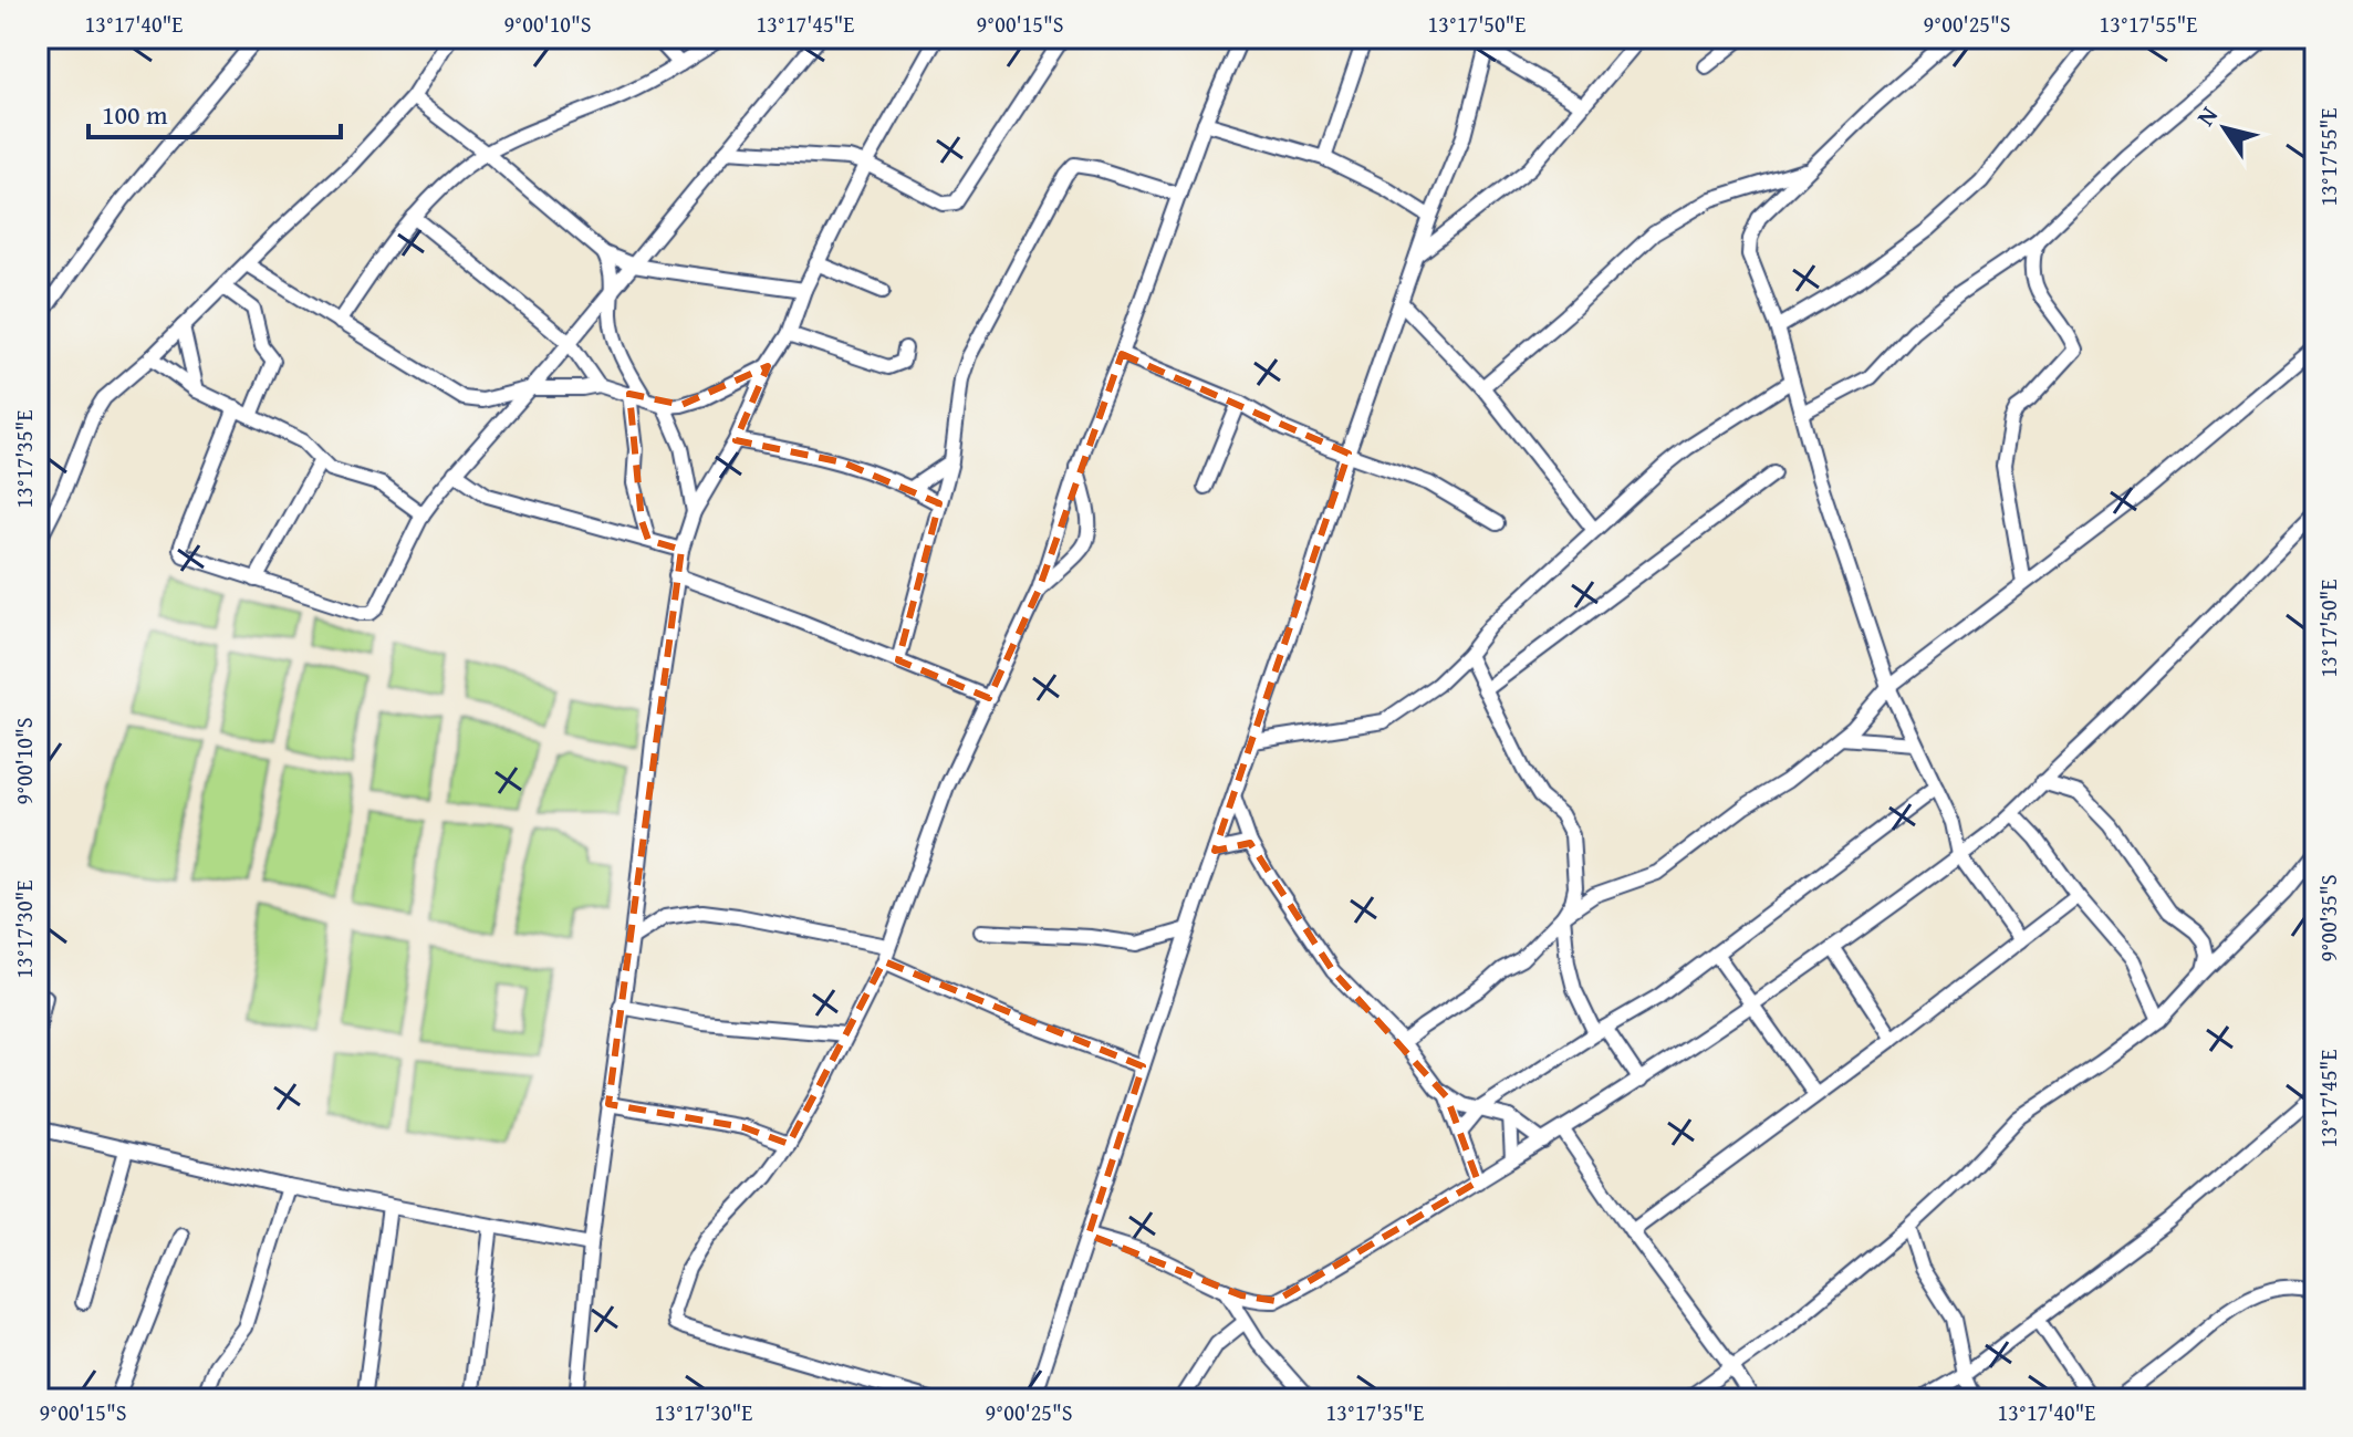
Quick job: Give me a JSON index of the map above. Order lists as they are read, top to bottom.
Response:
{
  "scale_bar": "100 m",
  "north": "top left",
  "coordinates": [
    "13°17'40\"E",
    "9°00'10\"S",
    "13°17'45\"E",
    "9°00'15\"S",
    "13°17'50\"E",
    "9°00'25\"S",
    "13°17'55\"E",
    "13°17'35\"E",
    "9°00'35\"S",
    "13°17'30\"E"
  ]
}
